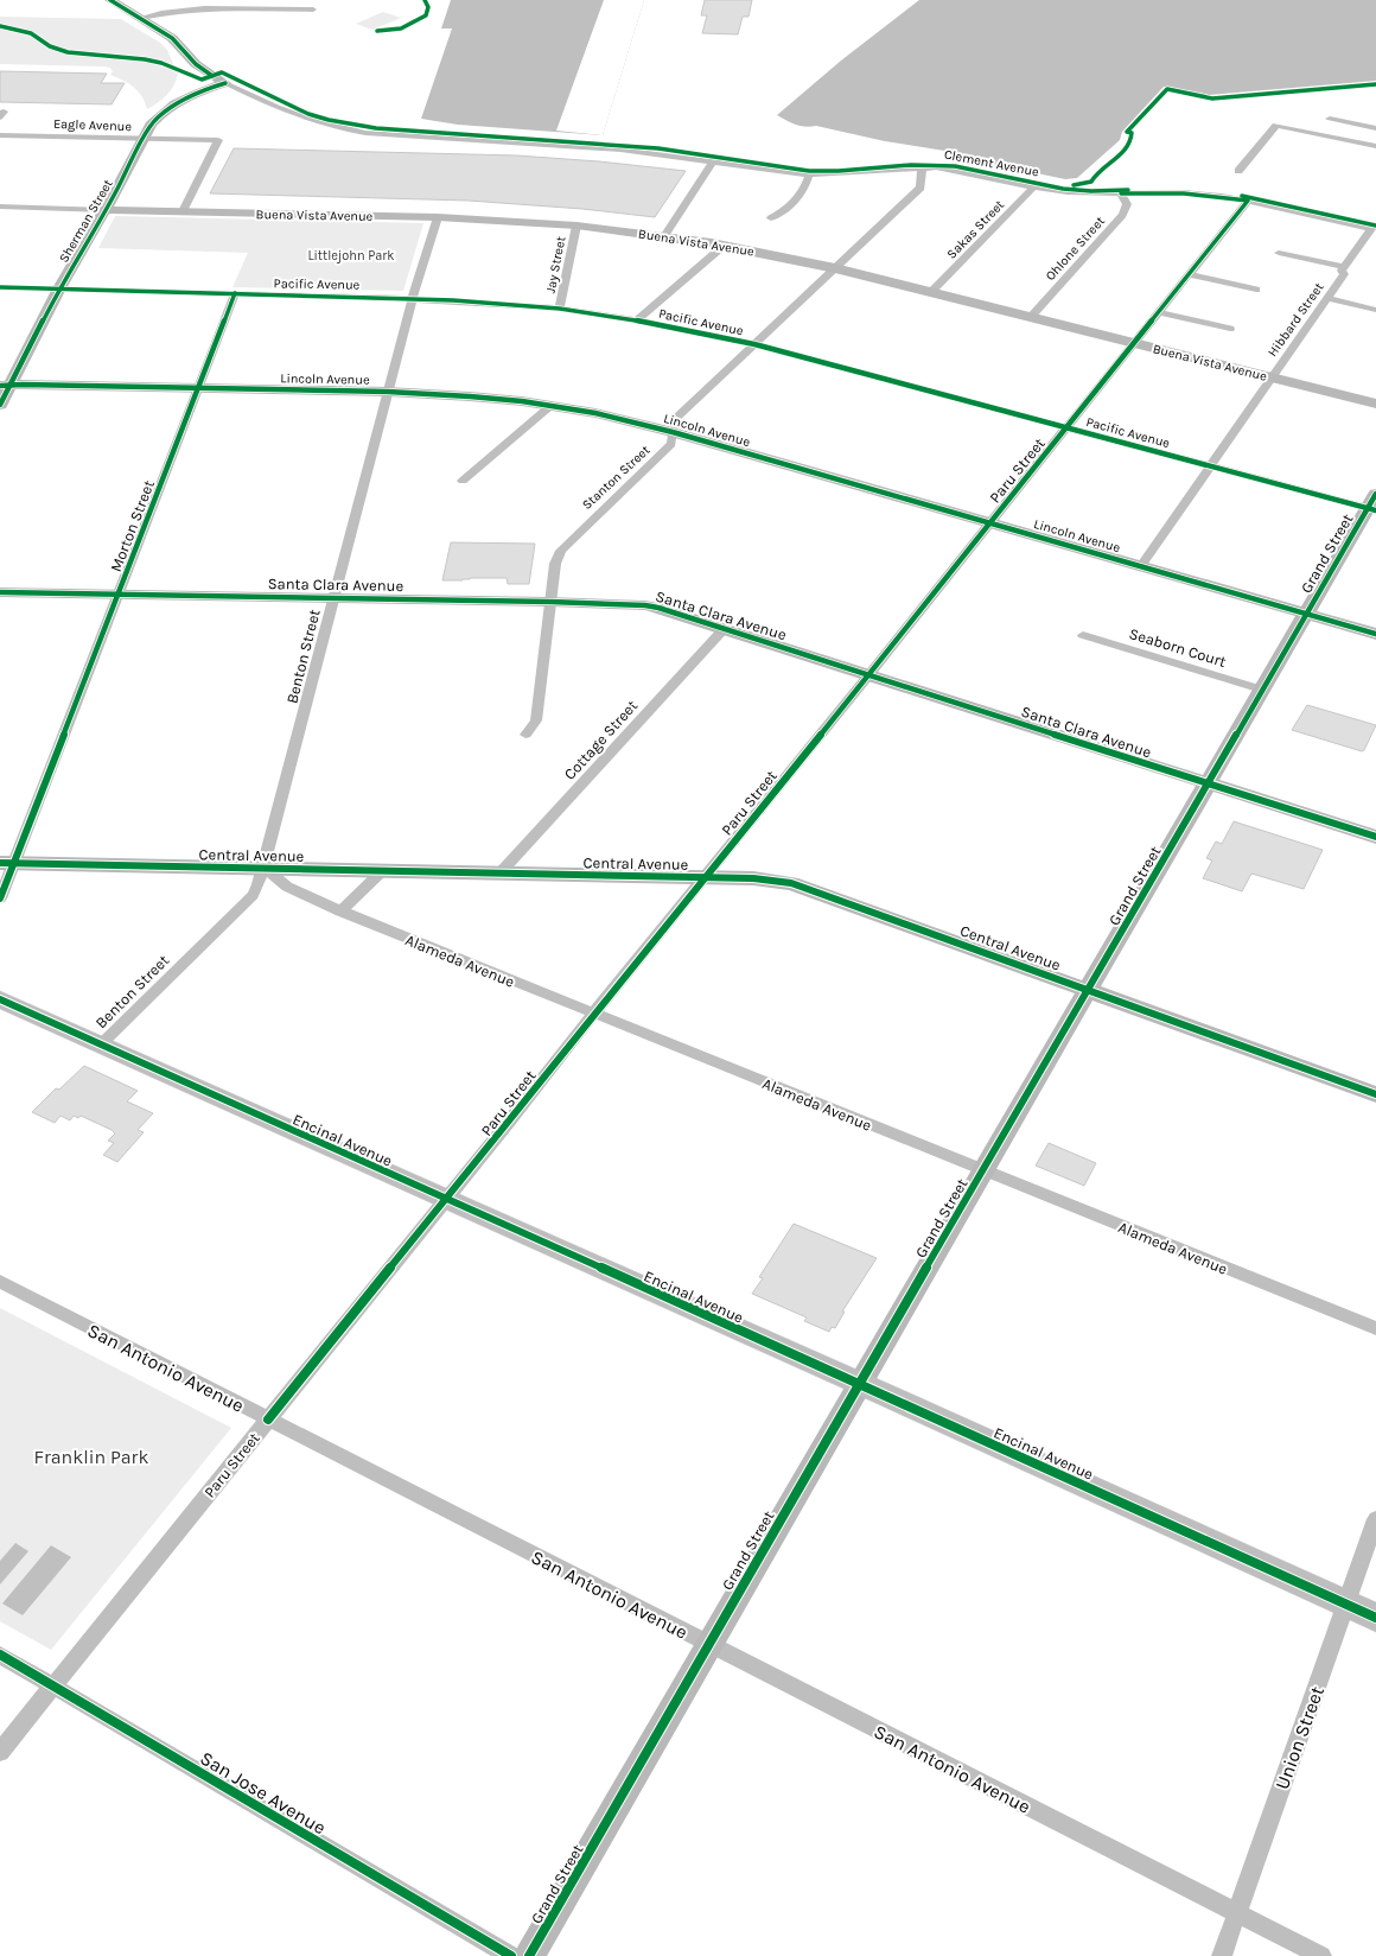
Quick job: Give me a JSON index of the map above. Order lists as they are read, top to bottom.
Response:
{
  "streets": {
    "main road": ["Encinal Avenue"],
    "street": [
      "Eagle Avenue",
      "Buena Vista Avenue",
      "Sherman Street",
      "Sakas Street",
      "Ohlone Street",
      "Jay Street",
      "Pacific Avenue",
      "Hibbard Street",
      "Lincoln Avenue",
      "Paru Street",
      "Stanton Street",
      "Morton Street",
      "Grand Street",
      "Santa Clara Avenue",
      "Seaborn Court",
      "Benton Street",
      "Cottage Street",
      "Central Avenue",
      "Alameda Avenue",
      "San Antonio Avenue",
      "Union Street",
      "San Jose Avenue"
    ],
    "cycle path": ["Clement Avenue"]
  },
  "crossings": [
    ["Eagle Avenue", "Buena Vista Avenue"],
    ["Eagle Avenue", "Sherman Street"],
    ["Buena Vista Avenue", "Sherman Street"],
    ["Buena Vista Avenue", "Sakas Street"],
    ["Buena Vista Avenue", "Ohlone Street"],
    ["Buena Vista Avenue", "Jay Street"],
    ["Buena Vista Avenue", "Hibbard Street"],
    ["Buena Vista Avenue", "Paru Street"],
    ["Buena Vista Avenue", "Stanton Street"],
    ["Buena Vista Avenue", "Benton Street"],
    ["Sherman Street", "Pacific Avenue"],
    ["Sherman Street", "Lincoln Avenue"],
    ["Jay Street", "Pacific Avenue"],
    ["Pacific Avenue", "Hibbard Street"],
    ["Pacific Avenue", "Paru Street"],
    ["Pacific Avenue", "Stanton Street"],
    ["Pacific Avenue", "Morton Street"],
    ["Pacific Avenue", "Grand Street"],
    ["Pacific Avenue", "Benton Street"],
    ["Hibbard Street", "Lincoln Avenue"],
    ["Hibbard Street", "Paru Street"],
    ["Lincoln Avenue", "Paru Street"],
    ["Lincoln Avenue", "Stanton Street"],
    ["Lincoln Avenue", "Morton Street"],
    ["Lincoln Avenue", "Grand Street"],
    ["Lincoln Avenue", "Benton Street"],
    ["Paru Street", "Santa Clara Avenue"],
    ["Paru Street", "Central Avenue"],
    ["Paru Street", "Alameda Avenue"],
    ["Paru Street", "Encinal Avenue"],
    ["Paru Street", "San Antonio Avenue"],
    ["Paru Street", "San Jose Avenue"],
    ["Stanton Street", "Santa Clara Avenue"],
    ["Morton Street", "Santa Clara Avenue"],
    ["Morton Street", "Central Avenue"],
    ["Grand Street", "Santa Clara Avenue"],
    ["Grand Street", "Seaborn Court"],
    ["Grand Street", "Central Avenue"],
    ["Grand Street", "Alameda Avenue"],
    ["Grand Street", "Encinal Avenue"],
    ["Grand Street", "San Antonio Avenue"],
    ["Santa Clara Avenue", "Benton Street"],
    ["Santa Clara Avenue", "Cottage Street"],
    ["Benton Street", "Central Avenue"],
    ["Benton Street", "Alameda Avenue"],
    ["Benton Street", "Encinal Avenue"],
    ["Cottage Street", "Central Avenue"],
    ["Central Avenue", "Alameda Avenue"],
    ["Encinal Avenue", "Union Street"],
    ["San Antonio Avenue", "Union Street"]
  ],
  "parks": ["Littlejohn Park", "Franklin Park"]
}
